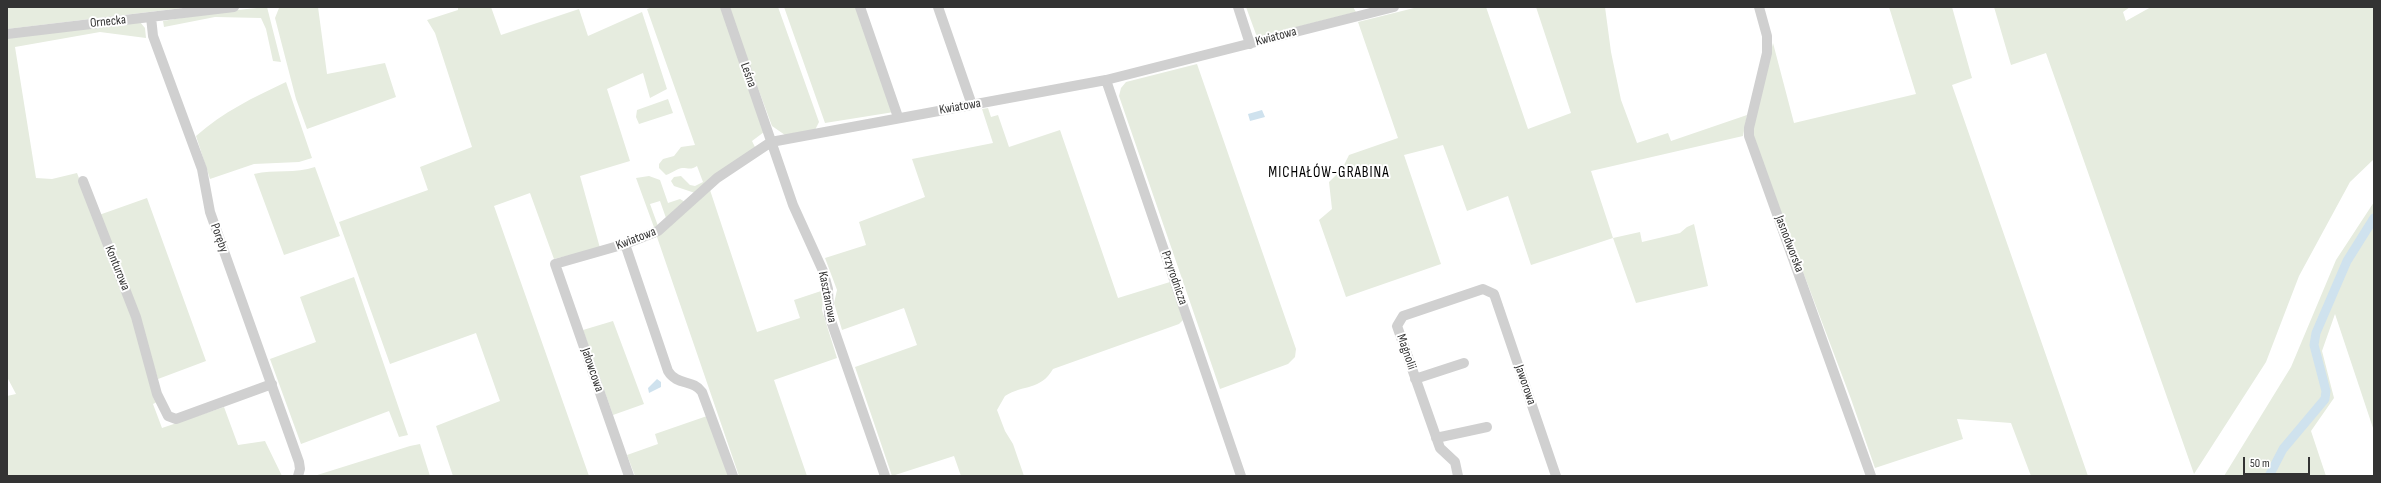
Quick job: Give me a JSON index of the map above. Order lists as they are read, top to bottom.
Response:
{
  "streets": {
    "street": [
      "Ornecka",
      "Kwiatowa",
      "Leśna",
      "Poręby",
      "Jasnodworska",
      "Konturowa",
      "Przyrodnicza",
      "Kasztanowa",
      "Magnolii",
      "Jałowcowa",
      "Jaworowa"
    ]
  },
  "crossings": [
    ["Ornecka", "Poręby"],
    ["Kwiatowa", "Leśna"],
    ["Kwiatowa", "Przyrodnicza"],
    ["Kwiatowa", "Kasztanowa"],
    ["Kwiatowa", "Jałowcowa"],
    ["Leśna", "Kasztanowa"],
    ["Poręby", "Konturowa"],
    ["Magnolii", "Jaworowa"]
  ],
  "districts": ["MICHAŁÓW-GRABINA"],
  "scale_bar": "50 m"
}
